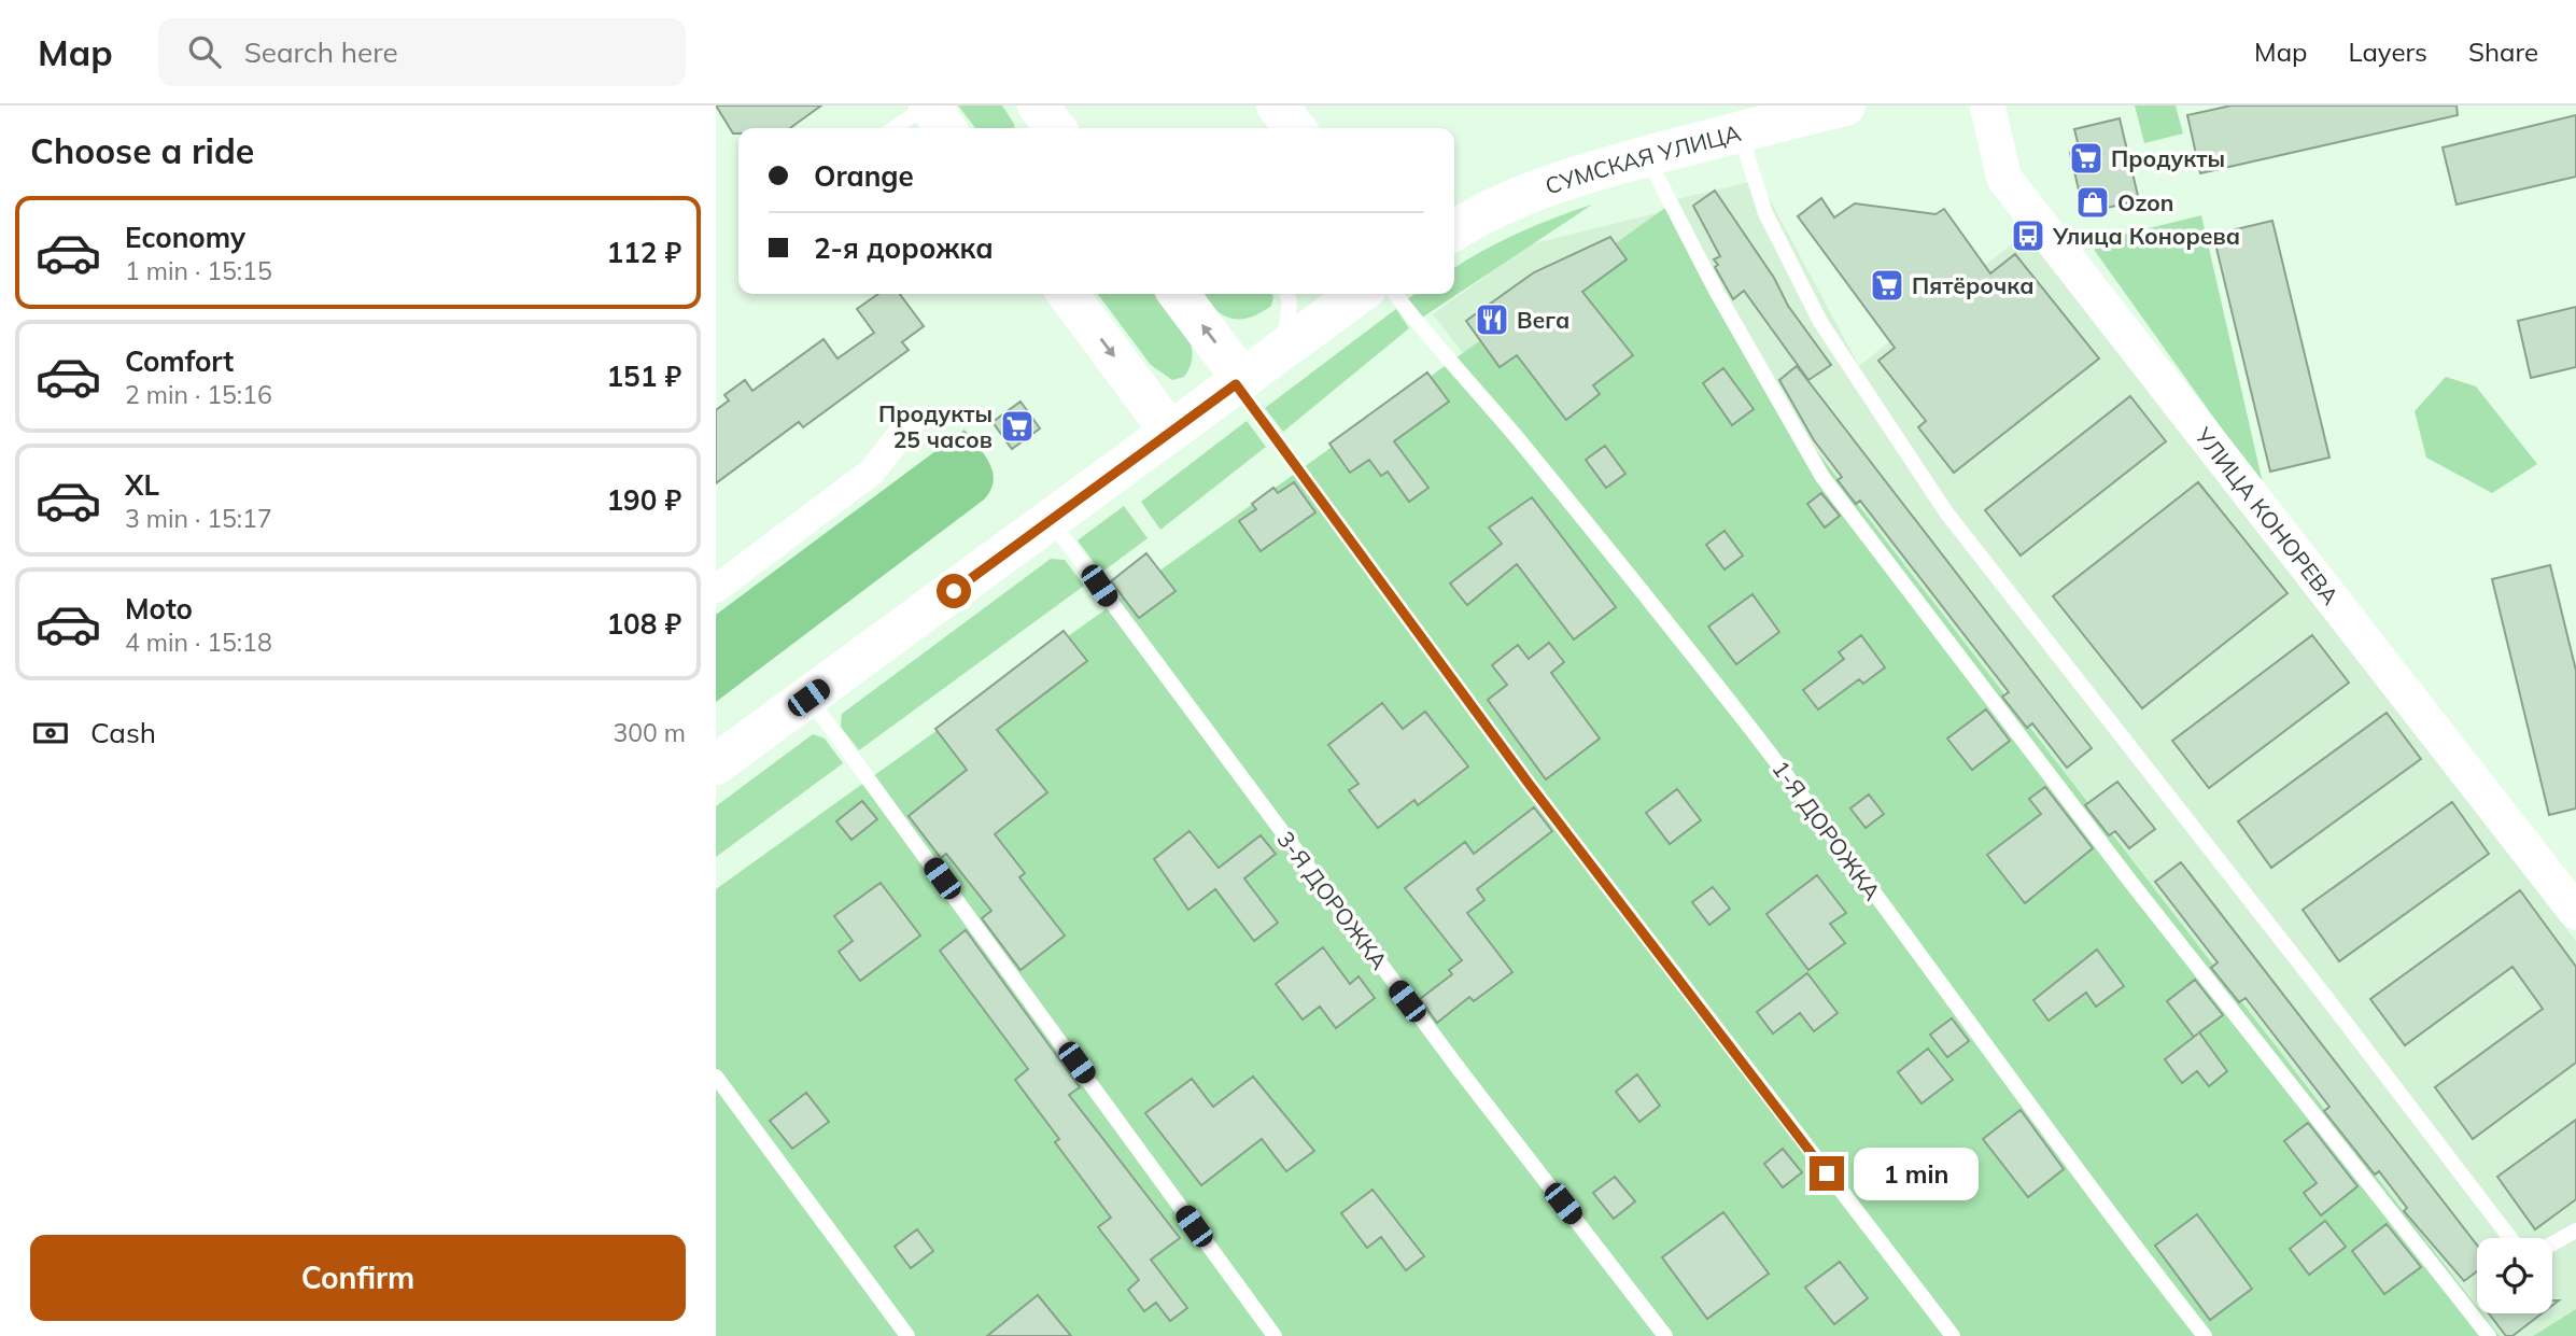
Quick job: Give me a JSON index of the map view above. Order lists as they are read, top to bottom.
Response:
{
  "streets": {
    "main road": ["СУМСКАЯ УЛИЦА"],
    "street": ["УЛИЦА КОНОРЕВА"],
    "lane": ["1-Я ДОРОЖКА", "3-Я ДОРОЖКА"]
  },
  "places": {
    "supermarket": ["Продукты", "Пятёрочка", "Продукты 25 часов"],
    "shop": ["Ozon"],
    "bus stop": ["Улица Конорева"],
    "restaurant": ["Вега"]
  },
  "page": {
    "header": "Map",
    "search": "Search here",
    "nav": ["Map", "Layers", "Share"],
    "heading": "Choose a ride",
    "banner": ["Orange", "2-я дорожка"],
    "list": [
      {
        "name": "Economy",
        "note": "1 min · 15:15",
        "value": "112 ₽"
      },
      {
        "name": "Comfort",
        "note": "2 min · 15:16",
        "value": "151 ₽"
      },
      {
        "name": "XL",
        "note": "3 min · 15:17",
        "value": "190 ₽"
      },
      {
        "name": "Moto",
        "note": "4 min · 15:18",
        "value": "108 ₽"
      }
    ],
    "pay": ["Cash", "300 m"],
    "bubble": "1 min",
    "buttons": "Confirm"
  }
}
